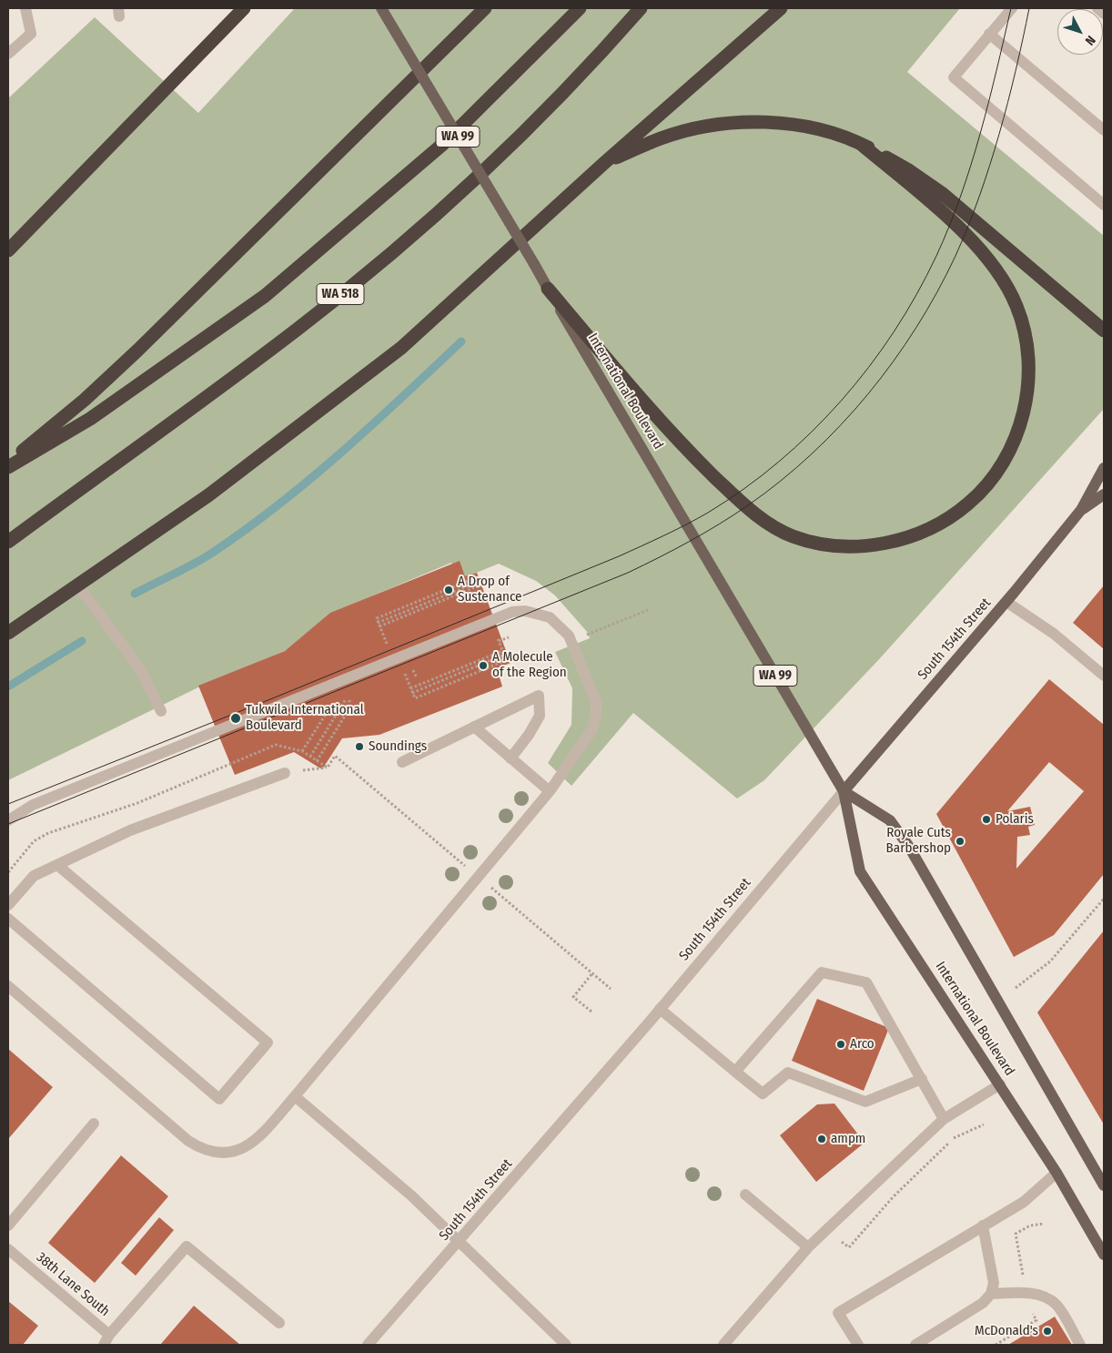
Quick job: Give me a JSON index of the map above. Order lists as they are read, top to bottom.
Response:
{
  "streets": {
    "highway": ["WA 518"],
    "main road": ["WA 99", "International Boulevard", "South 154th Street"],
    "street": ["38th Lane South"]
  },
  "crossings": [
    ["International Boulevard", "South 154th Street"]
  ],
  "places": [
    "A Drop of Sustenance",
    "A Molecule of the Region",
    "Tukwila International Boulevard",
    "Soundings",
    "Polaris",
    "Royale Cuts Barbershop",
    "Arco",
    "ampm",
    "McDonald's"
  ],
  "north": "bottom right"
}
